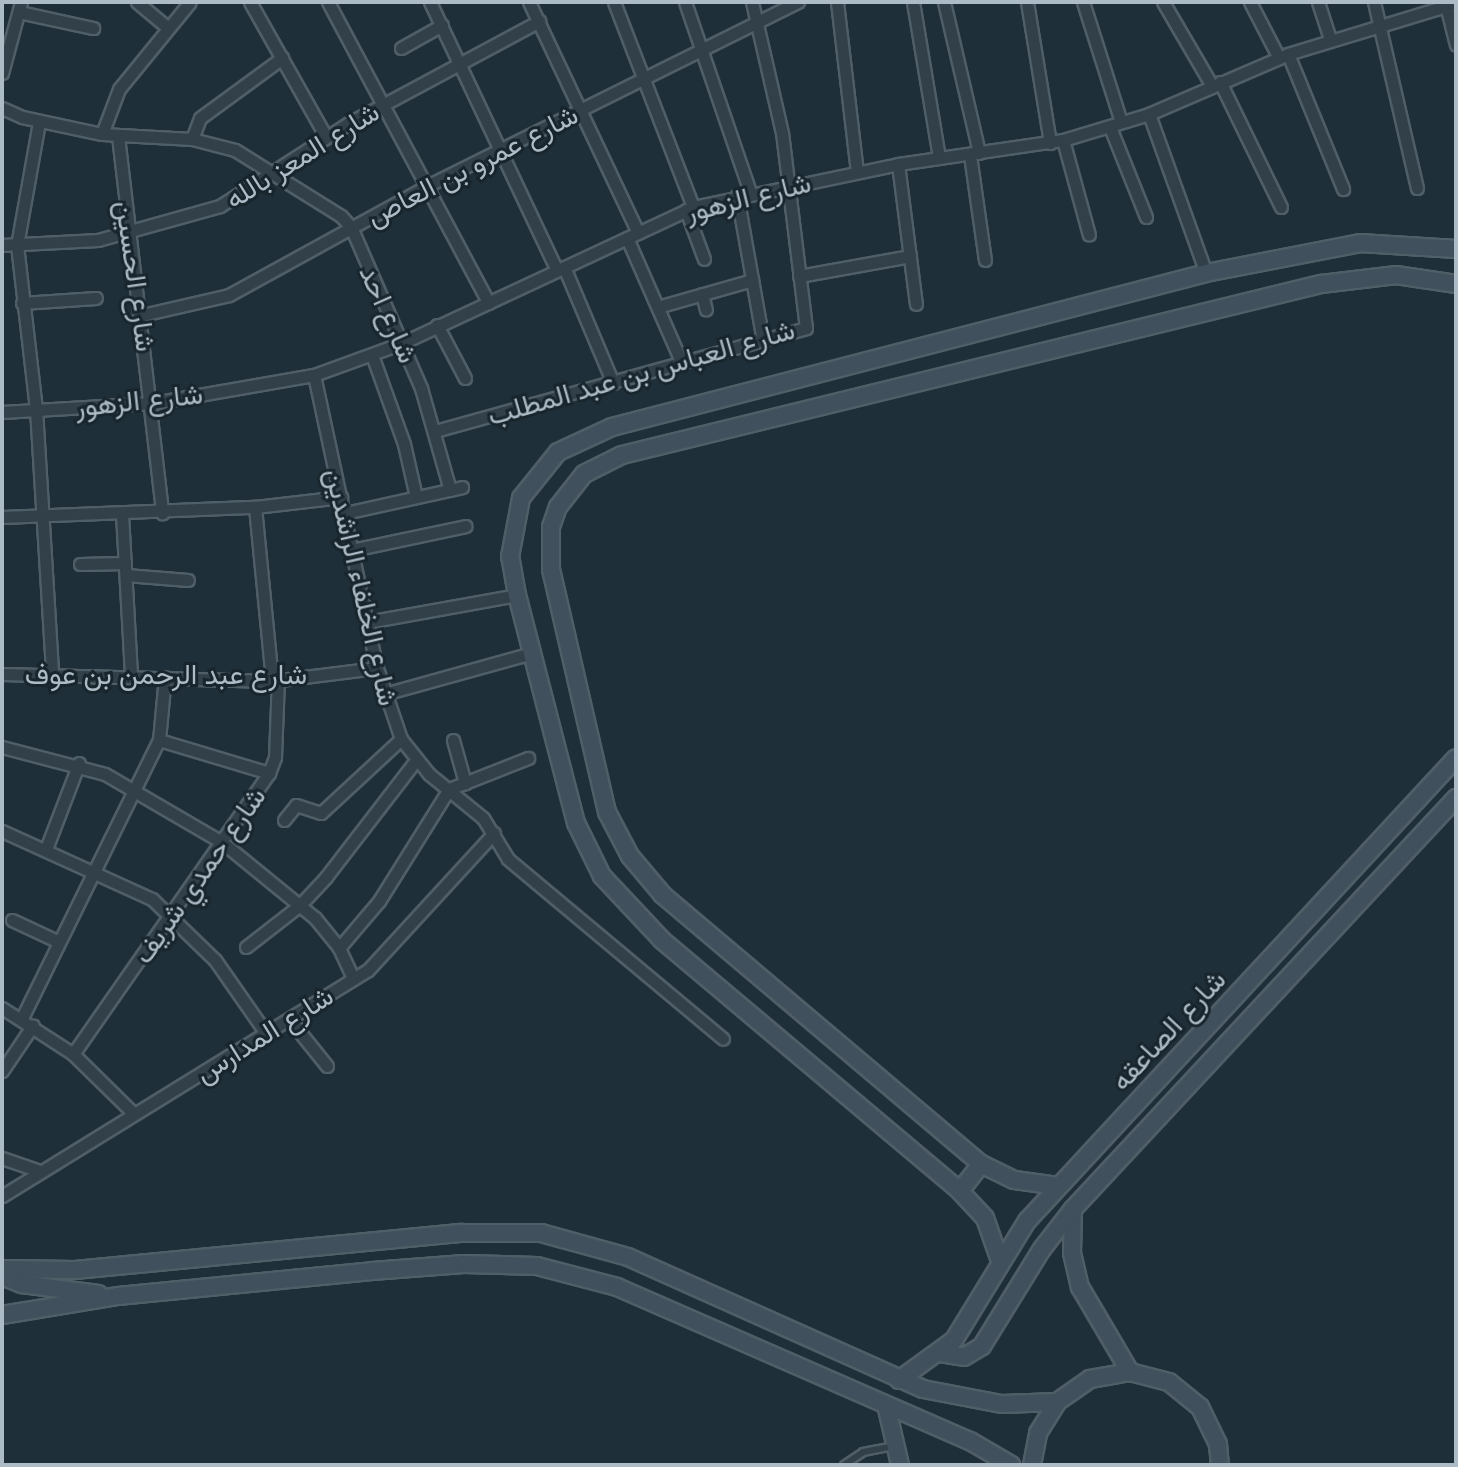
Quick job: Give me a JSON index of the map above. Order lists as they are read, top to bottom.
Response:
{
  "streets": {
    "street": [
      "شارع المعز بالله",
      "شارع عمرو بن العاص",
      "شارع الزهور",
      "شارع الحسين",
      "شارع احد",
      "شارع العباس بن عبد المطلب",
      "شارع الخلفاء الراشدين",
      "شارع عبد الرحمن بن عوف",
      "شارع حمدي شريف",
      "شارع الصاعقه",
      "شارع المدارس"
    ]
  },
  "crossings": [
    ["شارع المعز بالله", "شارع الحسين"],
    ["شارع المعز بالله", "شارع احد"],
    ["شارع عمرو بن العاص", "شارع الحسين"],
    ["شارع عمرو بن العاص", "شارع احد"],
    ["شارع عمرو بن العاص", "شارع العباس بن عبد المطلب"],
    ["شارع الزهور", "شارع الحسين"],
    ["شارع الزهور", "شارع احد"],
    ["شارع الزهور", "شارع العباس بن عبد المطلب"],
    ["شارع الزهور", "شارع الخلفاء الراشدين"],
    ["شارع الحسين", "شارع احد"],
    ["شارع احد", "شارع العباس بن عبد المطلب"],
    ["شارع الخلفاء الراشدين", "شارع عبد الرحمن بن عوف"],
    ["شارع الخلفاء الراشدين", "شارع المدارس"],
    ["شارع عبد الرحمن بن عوف", "شارع حمدي شريف"]
  ]
}
